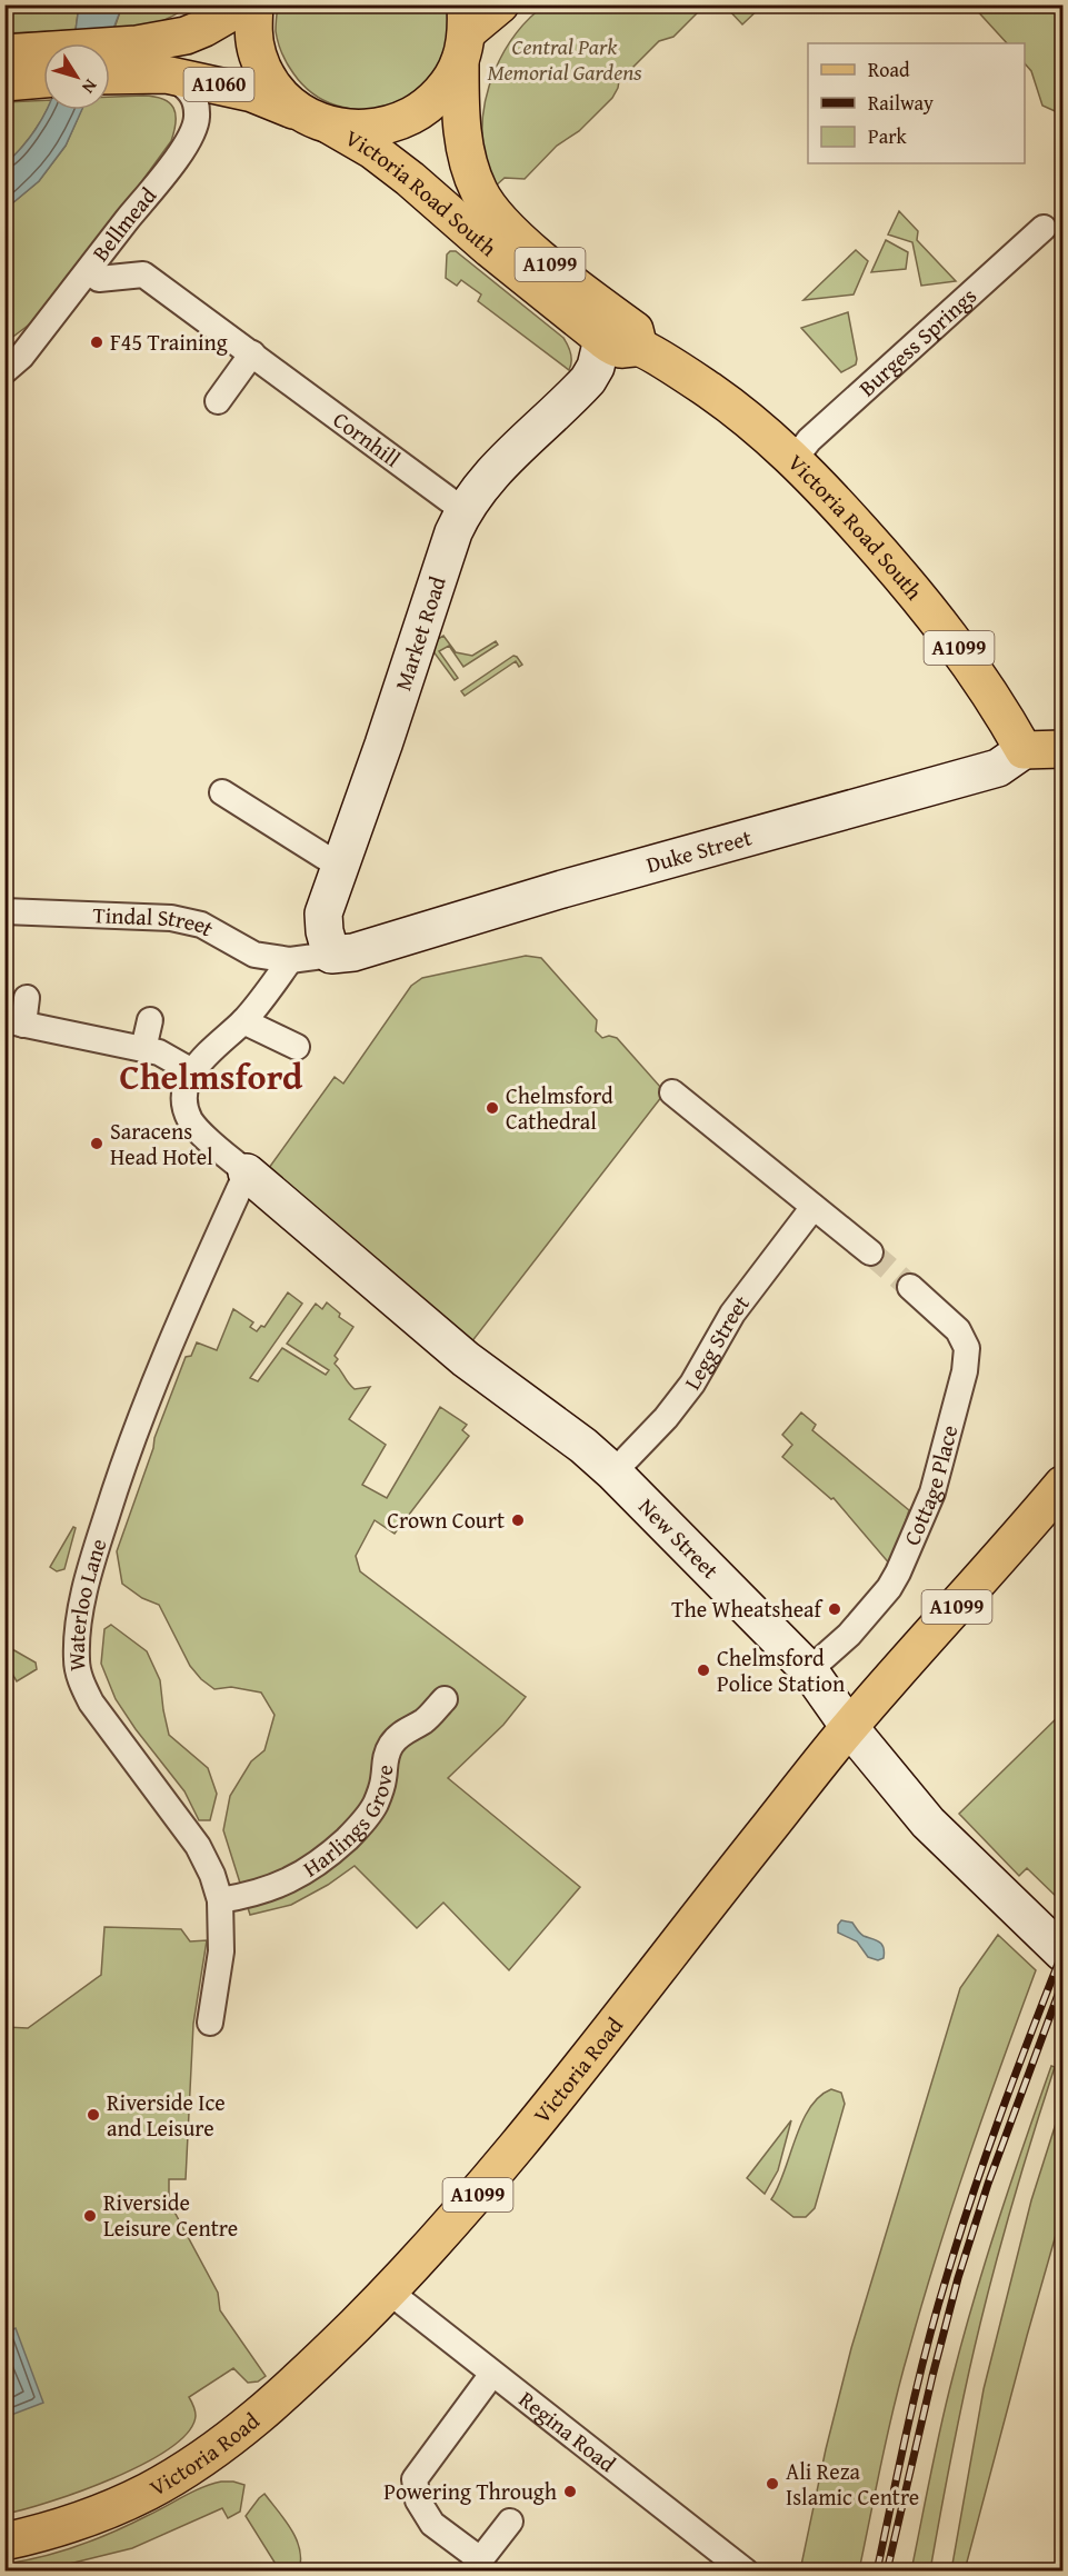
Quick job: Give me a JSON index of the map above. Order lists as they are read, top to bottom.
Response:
{
  "streets": {
    "main road": [
      "A1060",
      "Victoria Road South",
      "A1099",
      "Victoria Road"
    ],
    "street": [
      "Bellmead",
      "Burgess Springs",
      "Cornhill",
      "Market Road",
      "Duke Street",
      "Tindal Street",
      "Legg Street",
      "Cottage Place",
      "New Street",
      "Waterloo Lane",
      "Harlings Grove",
      "Regina Road"
    ]
  },
  "crossings": [
    ["A1060", "Victoria Road South"],
    ["A1060", "Bellmead"],
    ["Victoria Road South", "Burgess Springs"],
    ["Victoria Road South", "Market Road"],
    ["Victoria Road South", "Duke Street"],
    ["Bellmead", "Cornhill"],
    ["Cornhill", "Market Road"],
    ["Market Road", "Duke Street"],
    ["Market Road", "Tindal Street"],
    ["Duke Street", "Tindal Street"],
    ["Legg Street", "New Street"],
    ["Cottage Place", "New Street"],
    ["New Street", "Waterloo Lane"],
    ["New Street", "Victoria Road"],
    ["Waterloo Lane", "Harlings Grove"],
    ["Victoria Road", "Regina Road"]
  ],
  "districts": ["Chelmsford"],
  "parks": ["Central Park Memorial Gardens"],
  "places": [
    "F45 Training",
    "Chelmsford Cathedral",
    "Saracens Head Hotel",
    "Crown Court",
    "The Wheatsheaf",
    "Chelmsford Police Station",
    "Riverside Ice and Leisure",
    "Riverside Leisure Centre",
    "Ali Reza Islamic Centre",
    "Powering Through"
  ],
  "legend": ["Road", "Railway", "Park"],
  "north": "bottom right"
}
